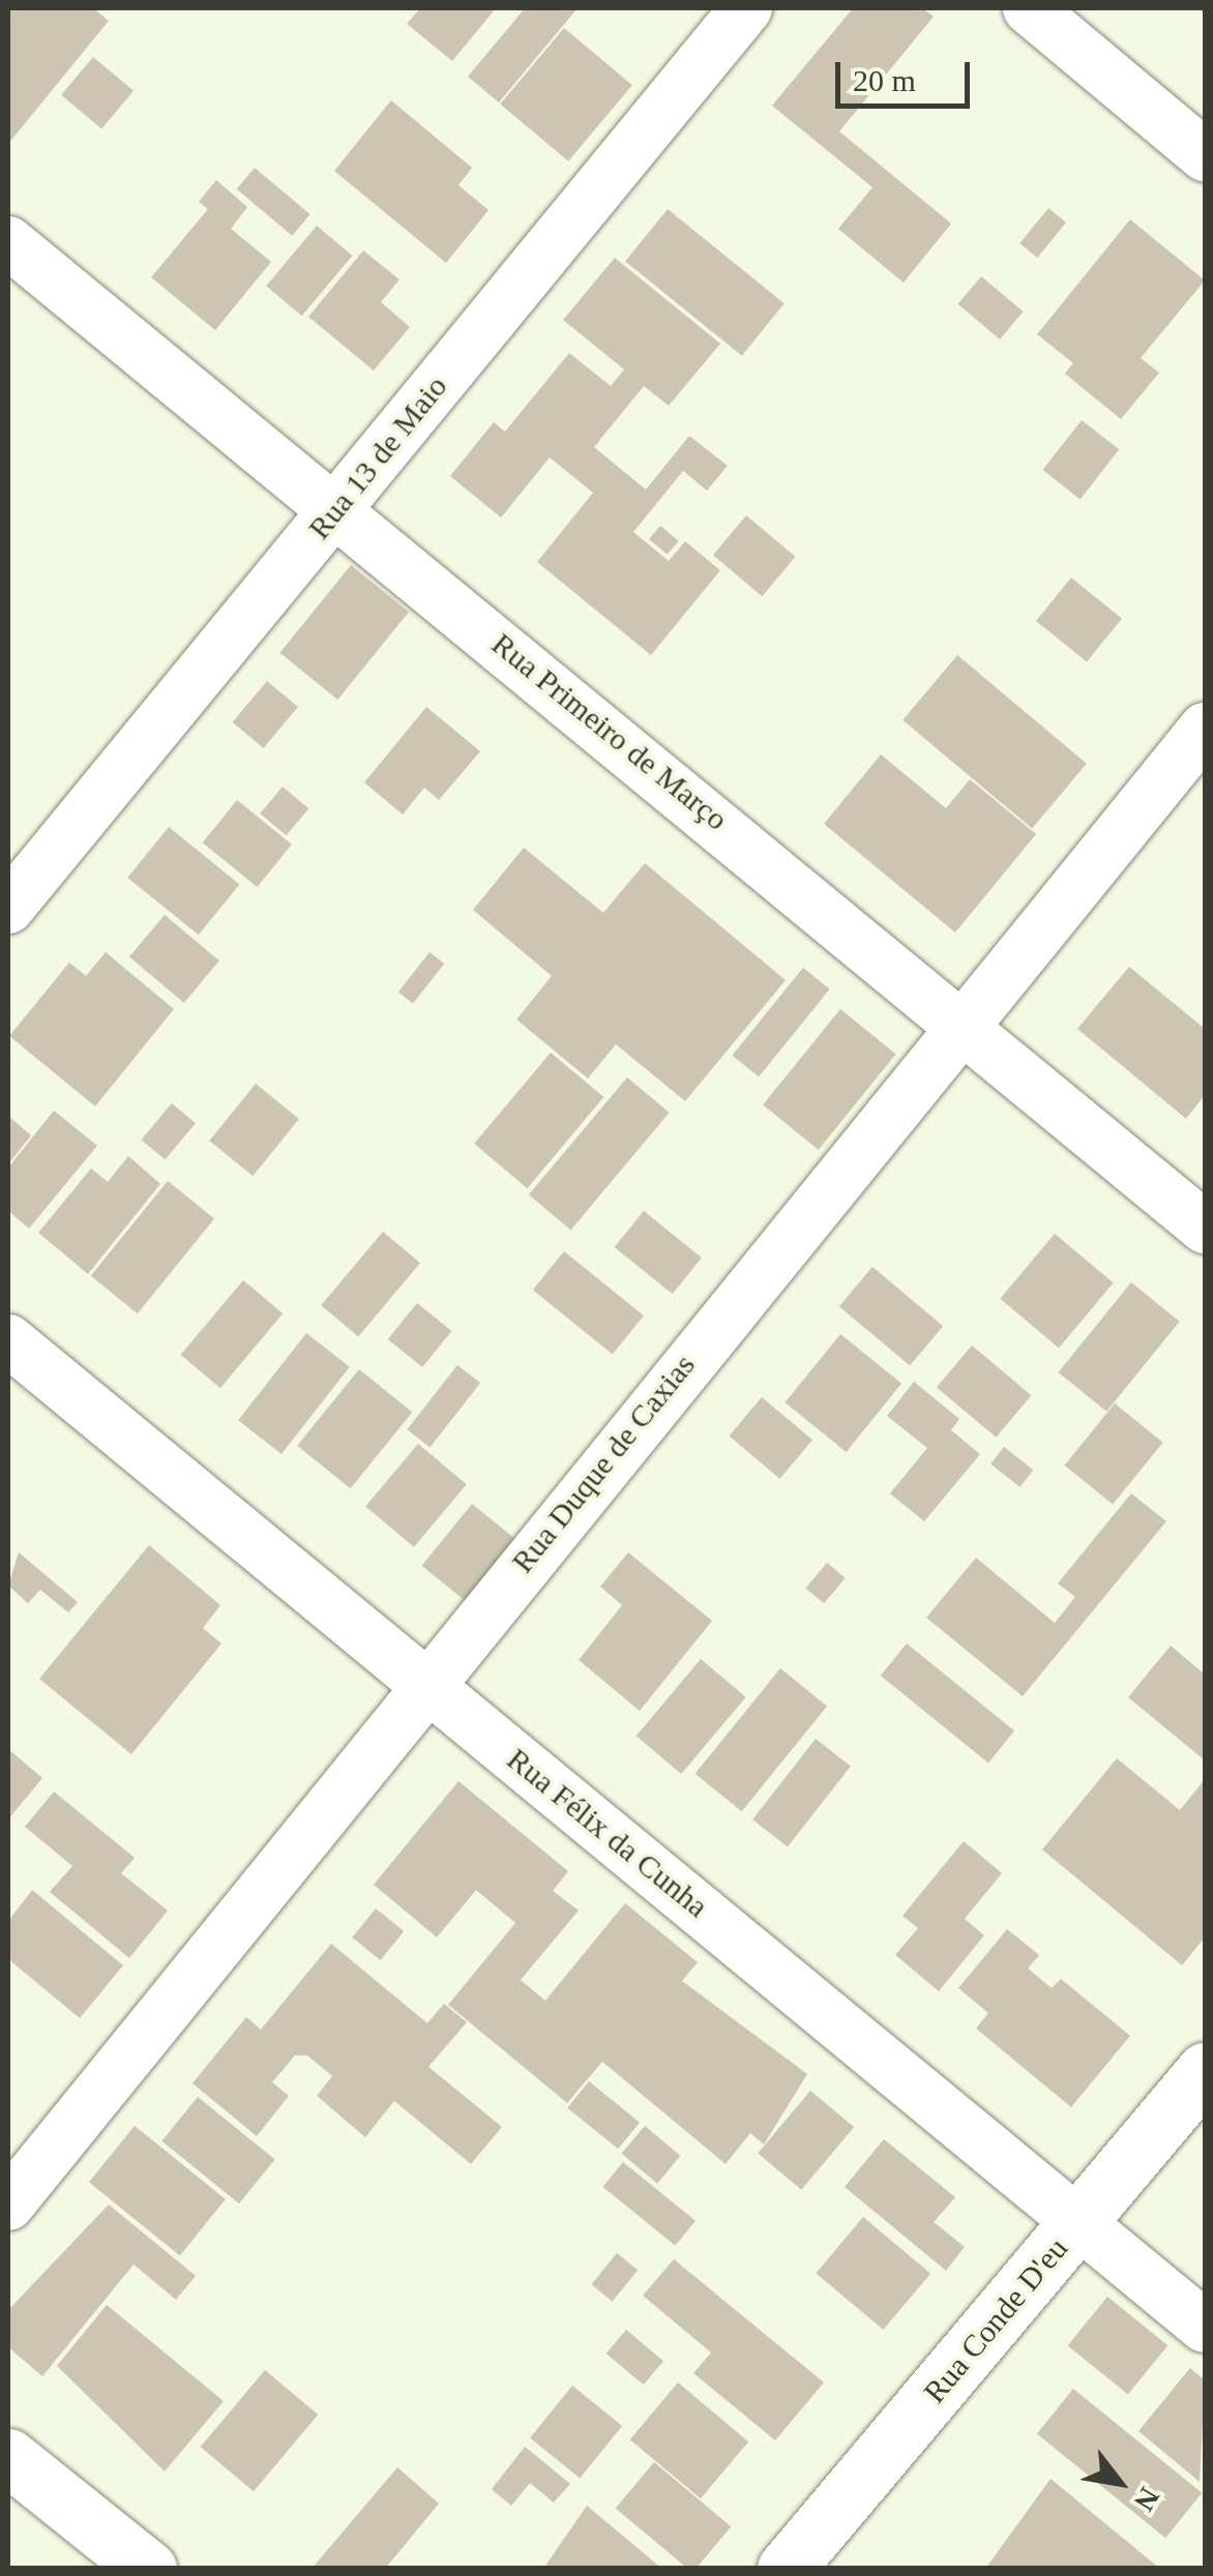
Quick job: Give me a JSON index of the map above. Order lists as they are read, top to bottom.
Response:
{
  "streets": {
    "street": [
      "Rua 13 de Maio",
      "Rua Primeiro de Março",
      "Rua Duque de Caxias",
      "Rua Félix da Cunha",
      "Rua Conde D'eu"
    ]
  },
  "crossings": [
    ["Rua 13 de Maio", "Rua Primeiro de Março"],
    ["Rua Primeiro de Março", "Rua Duque de Caxias"],
    ["Rua Duque de Caxias", "Rua Félix da Cunha"],
    ["Rua Félix da Cunha", "Rua Conde D'eu"]
  ],
  "scale_bar": "20 m",
  "north": "bottom right"
}
